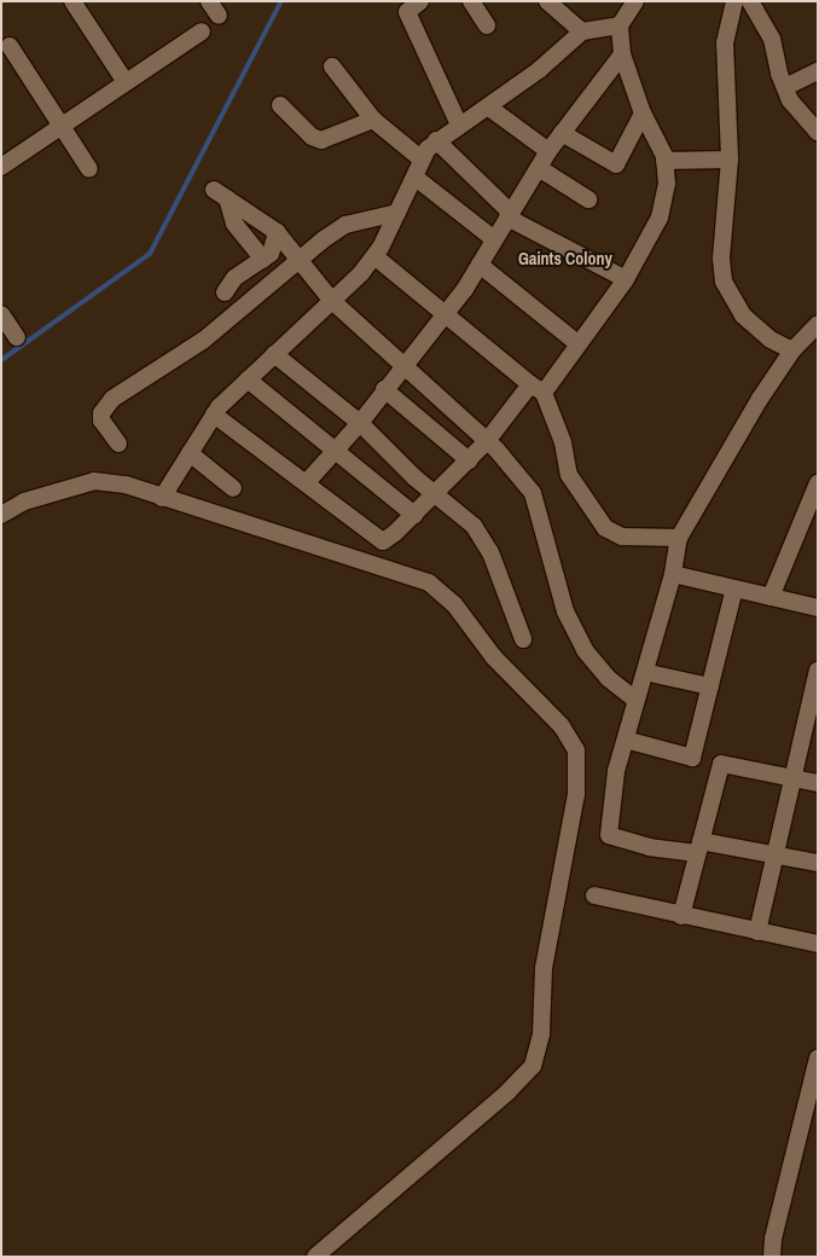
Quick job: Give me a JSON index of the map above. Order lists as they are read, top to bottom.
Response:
{
  "districts": ["Gaints Colony"]
}
